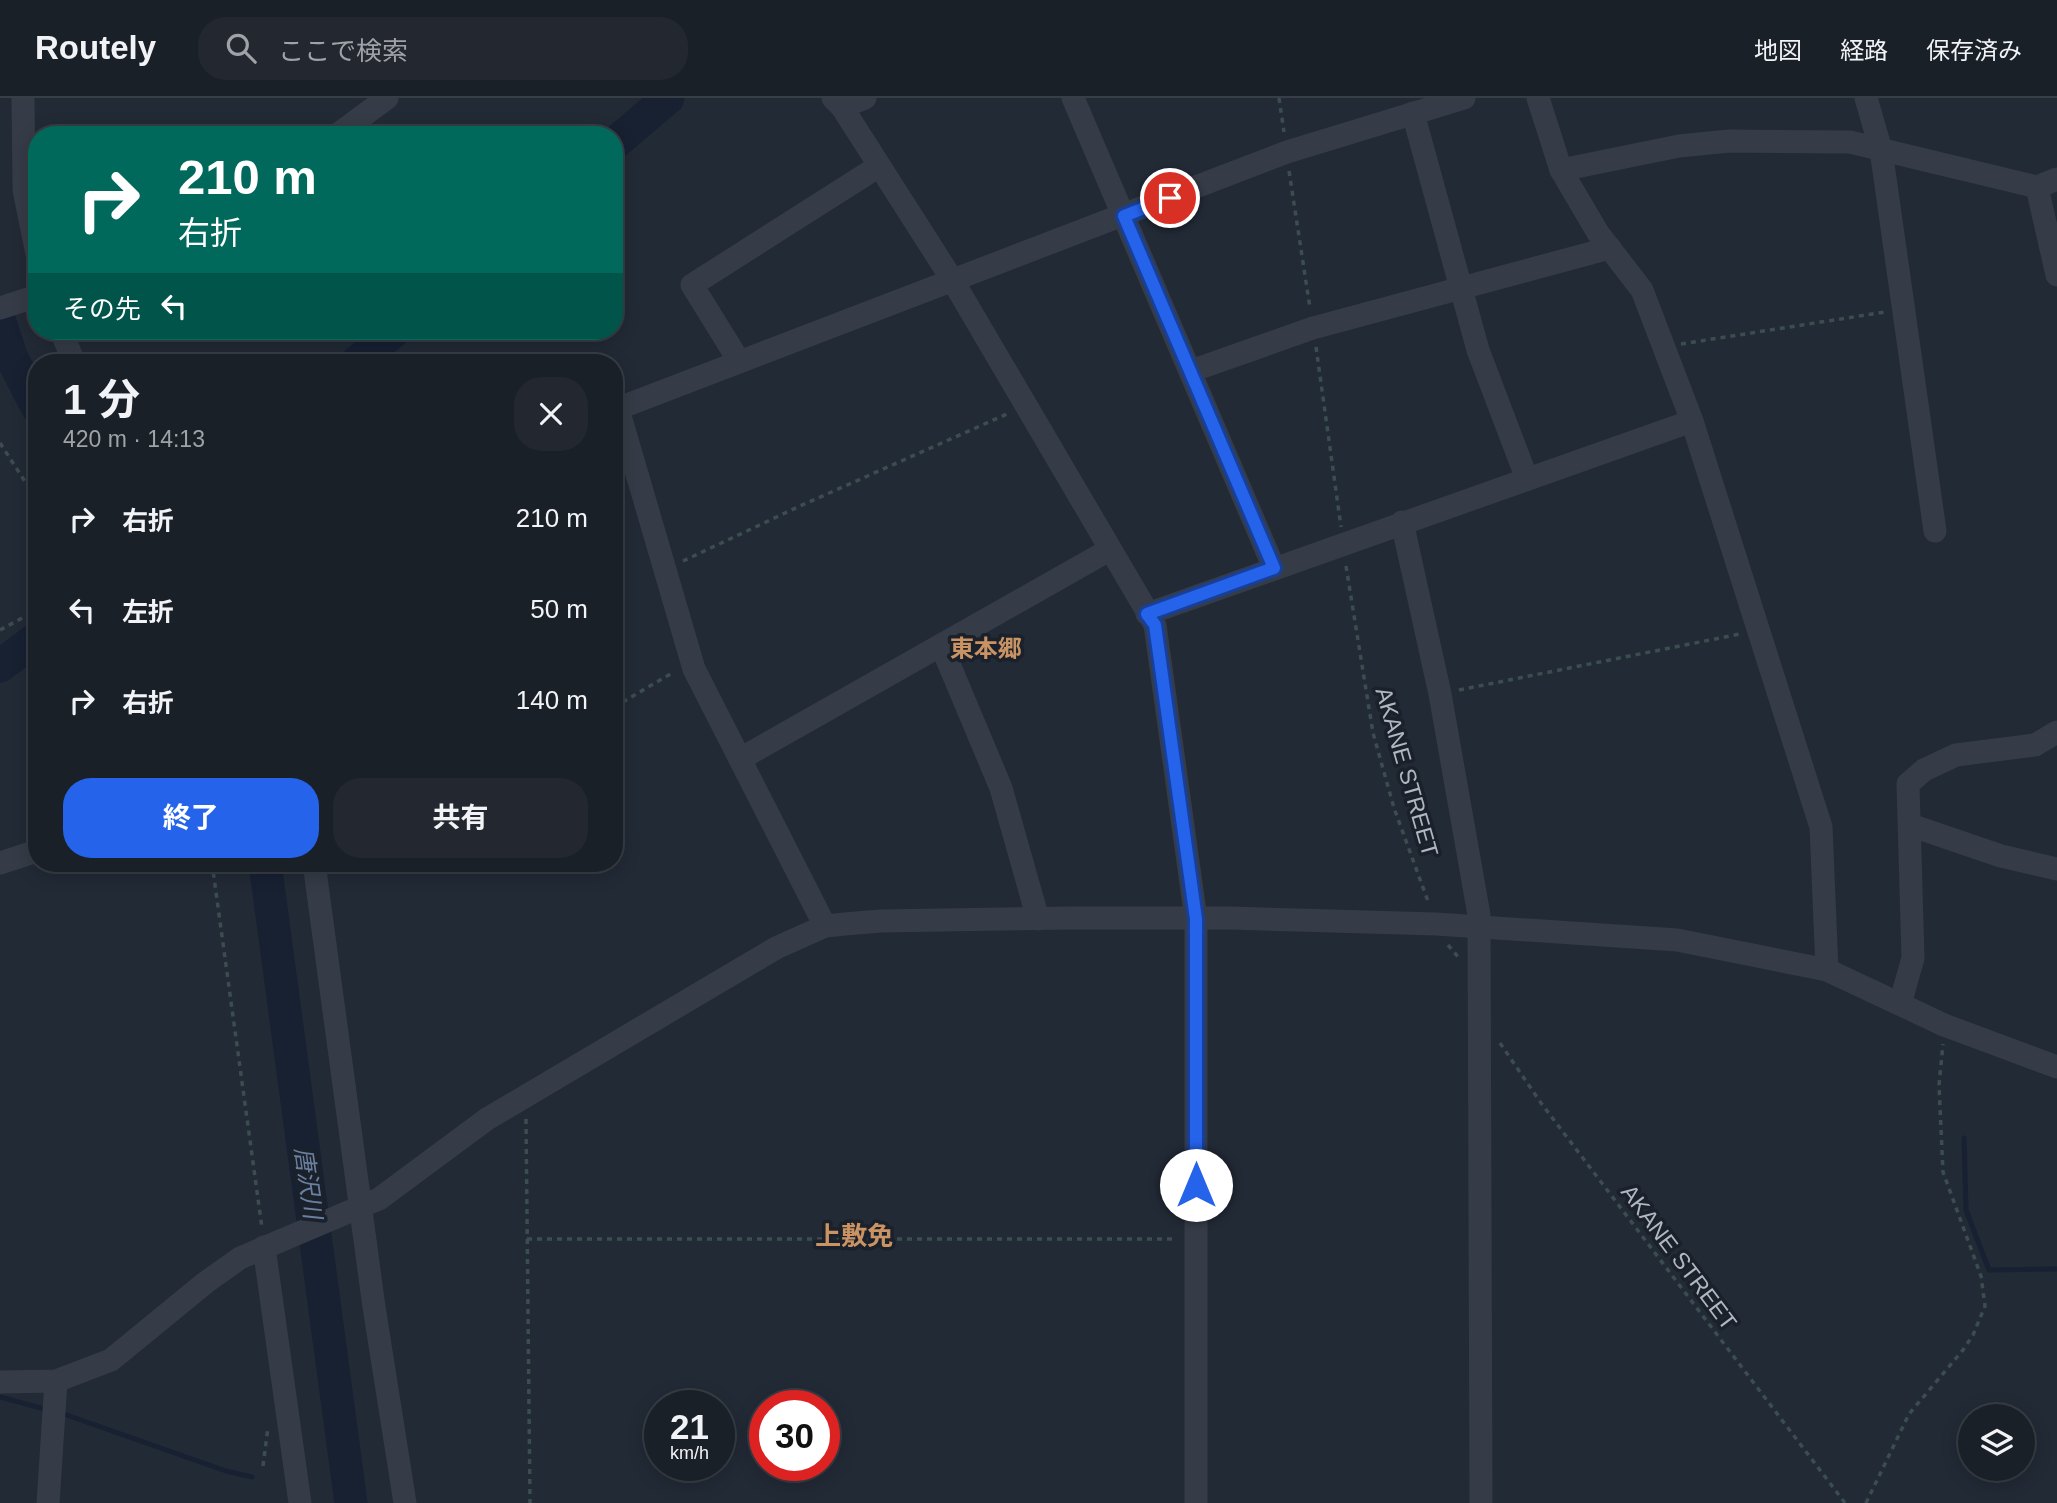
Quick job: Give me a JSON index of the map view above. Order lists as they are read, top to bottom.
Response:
{
  "streets": {
    "path": ["AKANE STREET"]
  },
  "districts": ["東本郷", "上敷免"],
  "water": ["唐沢川"],
  "page": {
    "header": "Routely",
    "search": "ここで検索",
    "nav": ["地図", "経路", "保存済み"],
    "turn": ["210 m", "右折"],
    "then": "その先",
    "heading": ["1 分", "420 m · 14:13"],
    "list": [
      {
        "name": "右折",
        "value": "210 m"
      },
      {
        "name": "左折",
        "value": "50 m"
      },
      {
        "name": "右折",
        "value": "140 m"
      }
    ],
    "buttons": ["終了", "共有"],
    "speed": "21 km/h",
    "limit": "30"
  }
}
